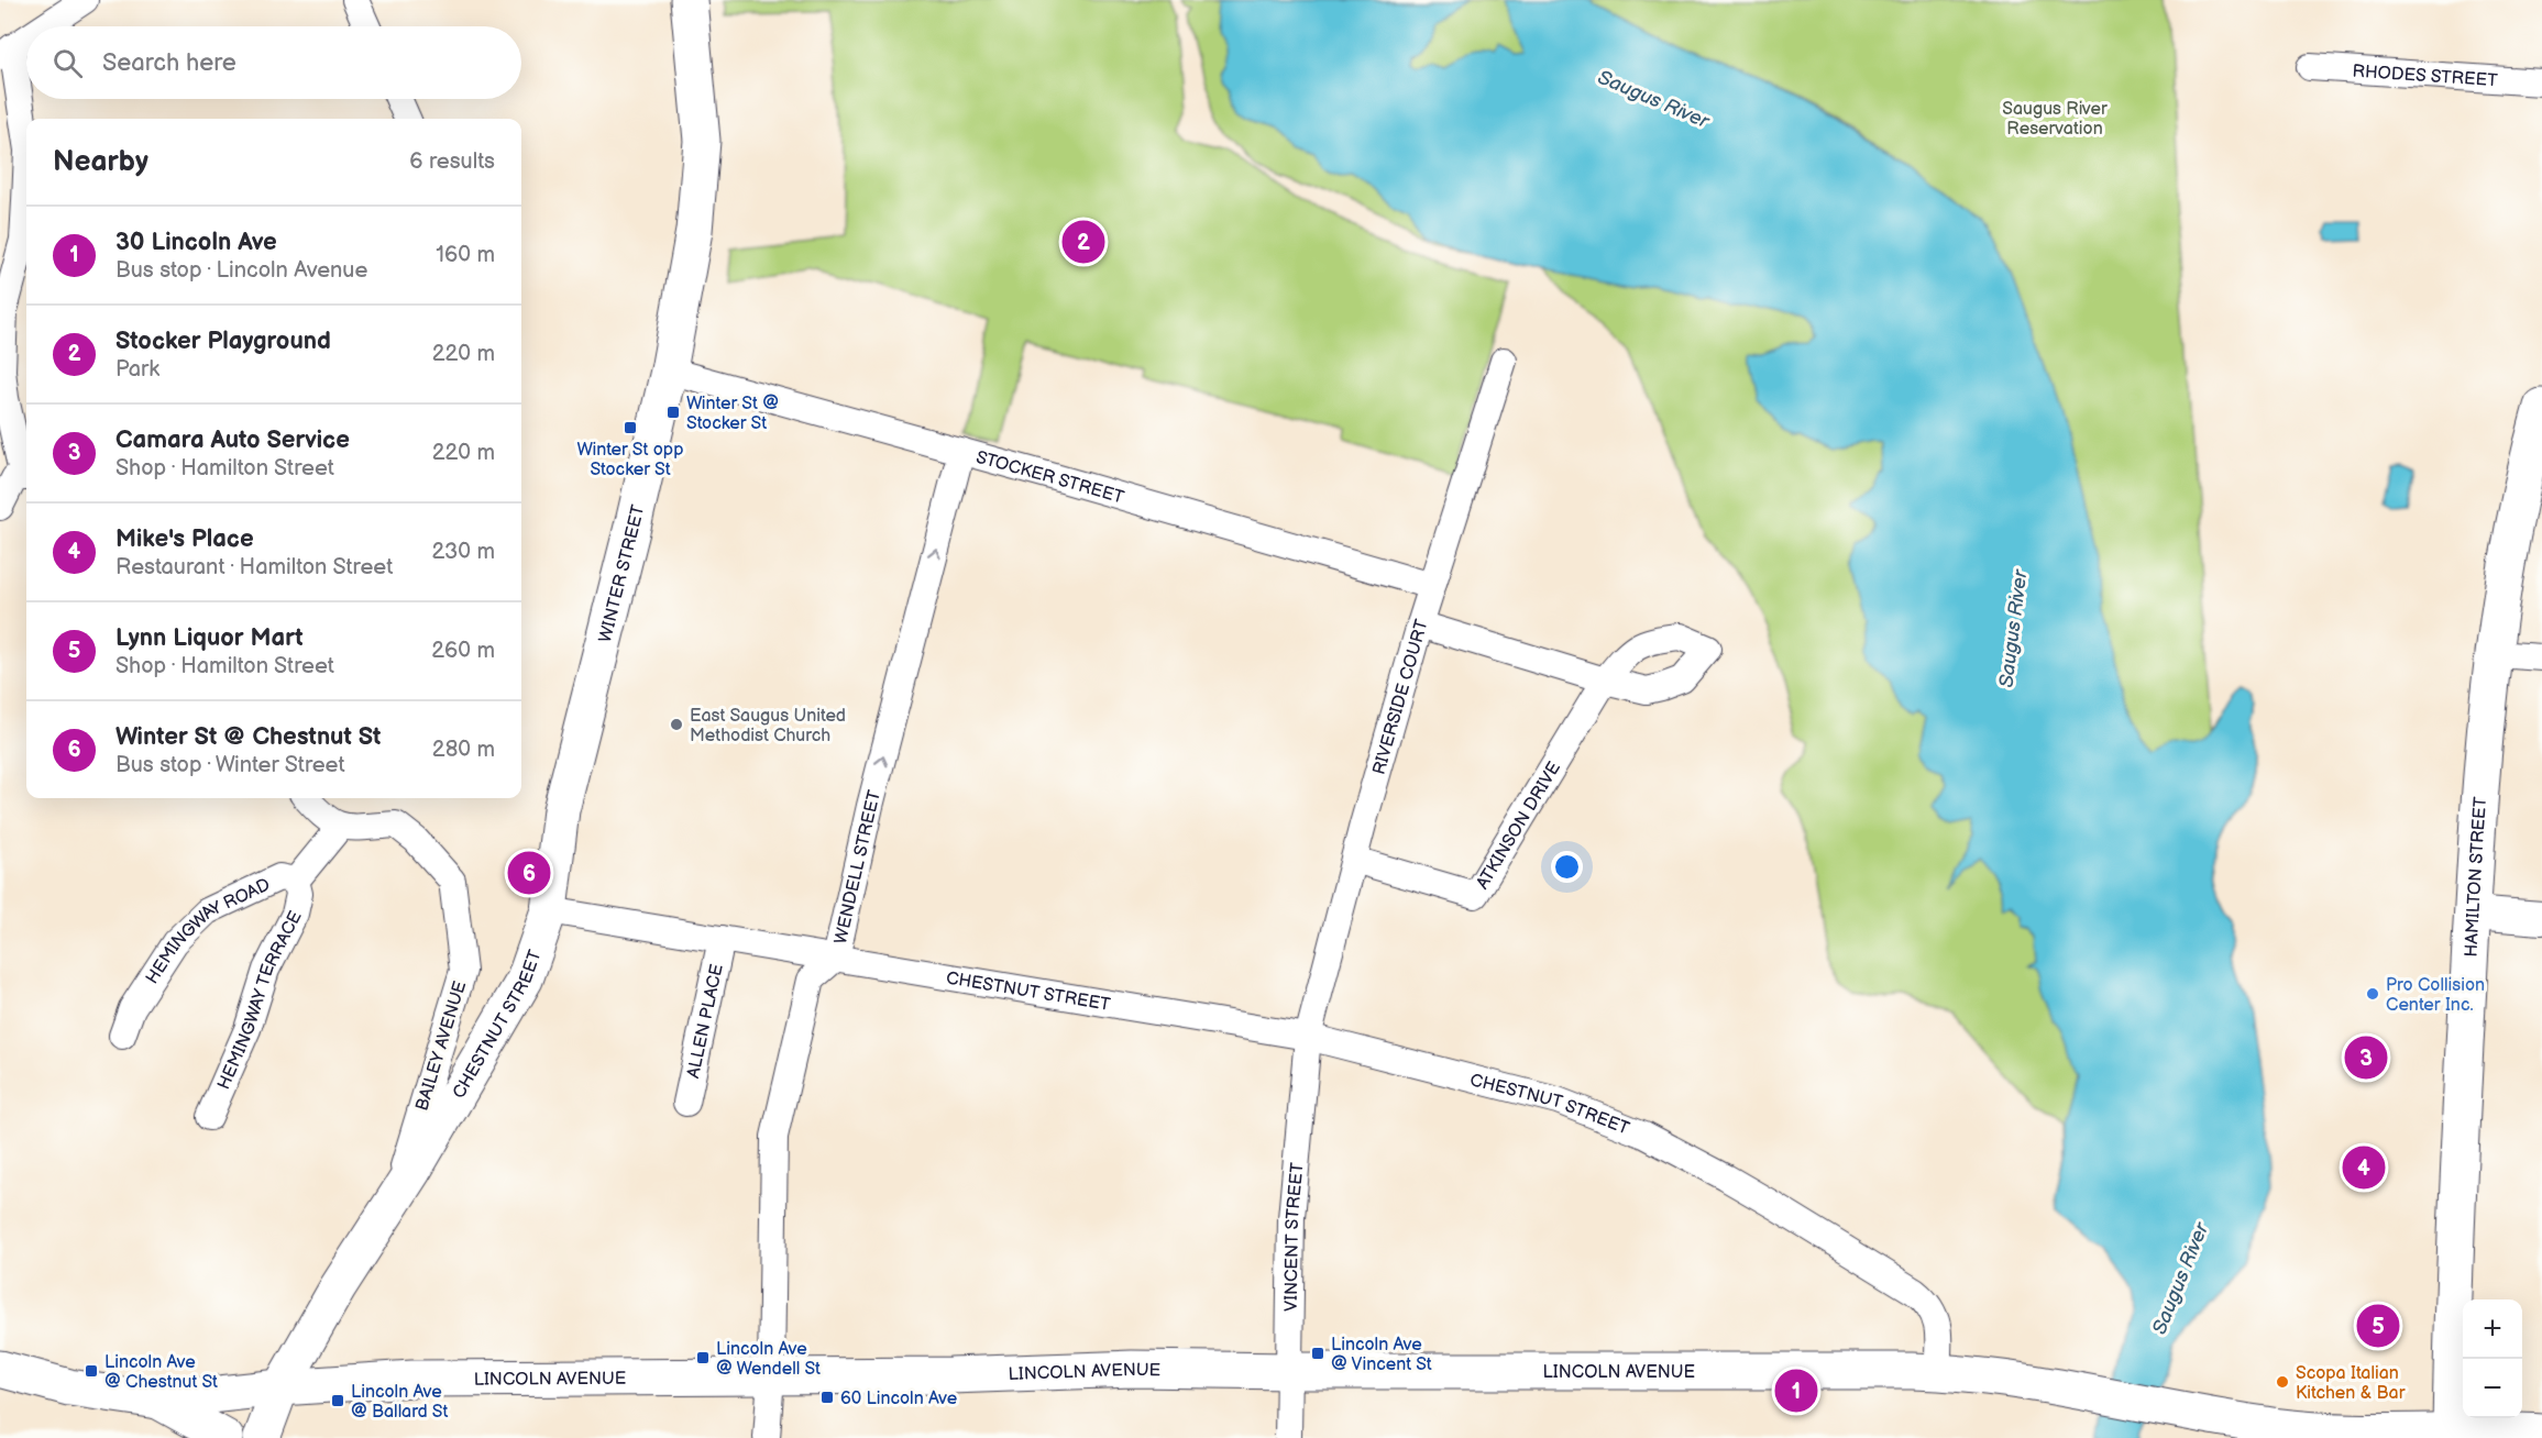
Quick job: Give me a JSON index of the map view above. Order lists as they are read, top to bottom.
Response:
{
  "streets": {
    "main road": [
      "WINTER STREET",
      "HAMILTON STREET",
      "CHESTNUT STREET",
      "LINCOLN AVENUE"
    ],
    "street": [
      "RHODES STREET",
      "STOCKER STREET",
      "RIVERSIDE COURT",
      "ATKINSON DRIVE",
      "WENDELL STREET",
      "HEMINGWAY ROAD",
      "HEMINGWAY TERRACE",
      "ALLEN PLACE",
      "BAILEY AVENUE",
      "VINCENT STREET"
    ]
  },
  "crossings": [
    ["STOCKER STREET", "WINTER STREET"],
    ["STOCKER STREET", "RIVERSIDE COURT"],
    ["STOCKER STREET", "WENDELL STREET"],
    ["WINTER STREET", "CHESTNUT STREET"],
    ["RIVERSIDE COURT", "ATKINSON DRIVE"],
    ["RIVERSIDE COURT", "CHESTNUT STREET"],
    ["RIVERSIDE COURT", "VINCENT STREET"],
    ["WENDELL STREET", "CHESTNUT STREET"],
    ["WENDELL STREET", "LINCOLN AVENUE"],
    ["HAMILTON STREET", "LINCOLN AVENUE"],
    ["HEMINGWAY ROAD", "HEMINGWAY TERRACE"],
    ["HEMINGWAY ROAD", "BAILEY AVENUE"],
    ["CHESTNUT STREET", "ALLEN PLACE"],
    ["CHESTNUT STREET", "BAILEY AVENUE"],
    ["CHESTNUT STREET", "VINCENT STREET"],
    ["CHESTNUT STREET", "LINCOLN AVENUE"],
    ["VINCENT STREET", "LINCOLN AVENUE"]
  ],
  "one_way": ["WENDELL STREET"],
  "water": ["Saugus River"],
  "parks": ["Saugus River Reservation"],
  "places": {
    "transit": [
      "Winter St @ Stocker St",
      "Winter St opp Stocker St",
      "Lincoln Ave @ Vincent St",
      "Lincoln Ave @ Wendell St",
      "Lincoln Ave @ Chestnut St",
      "60 Lincoln Ave",
      "Lincoln Ave @ Ballard St"
    ],
    "other": ["East Saugus United Methodist Church", "Pro Collision Center Inc.", "Scopa Italian Kitchen & Bar"]
  },
  "page": {
    "search": "Search here",
    "heading": ["Nearby", "6 results"],
    "list": [
      {
        "mark": "1",
        "name": "30 Lincoln Ave",
        "note": "Bus stop · Lincoln Avenue",
        "value": "160 m"
      },
      {
        "mark": "2",
        "name": "Stocker Playground",
        "note": "Park",
        "value": "220 m"
      },
      {
        "mark": "3",
        "name": "Camara Auto Service",
        "note": "Shop · Hamilton Street",
        "value": "220 m"
      },
      {
        "mark": "4",
        "name": "Mike's Place",
        "note": "Restaurant · Hamilton Street",
        "value": "230 m"
      },
      {
        "mark": "5",
        "name": "Lynn Liquor Mart",
        "note": "Shop · Hamilton Street",
        "value": "260 m"
      },
      {
        "mark": "6",
        "name": "Winter St @ Chestnut St",
        "note": "Bus stop · Winter Street",
        "value": "280 m"
      }
    ],
    "pins": [
      "2",
      "6",
      "3",
      "4",
      "5",
      "1"
    ],
    "map_buttons": ["+", "−"]
  }
}
